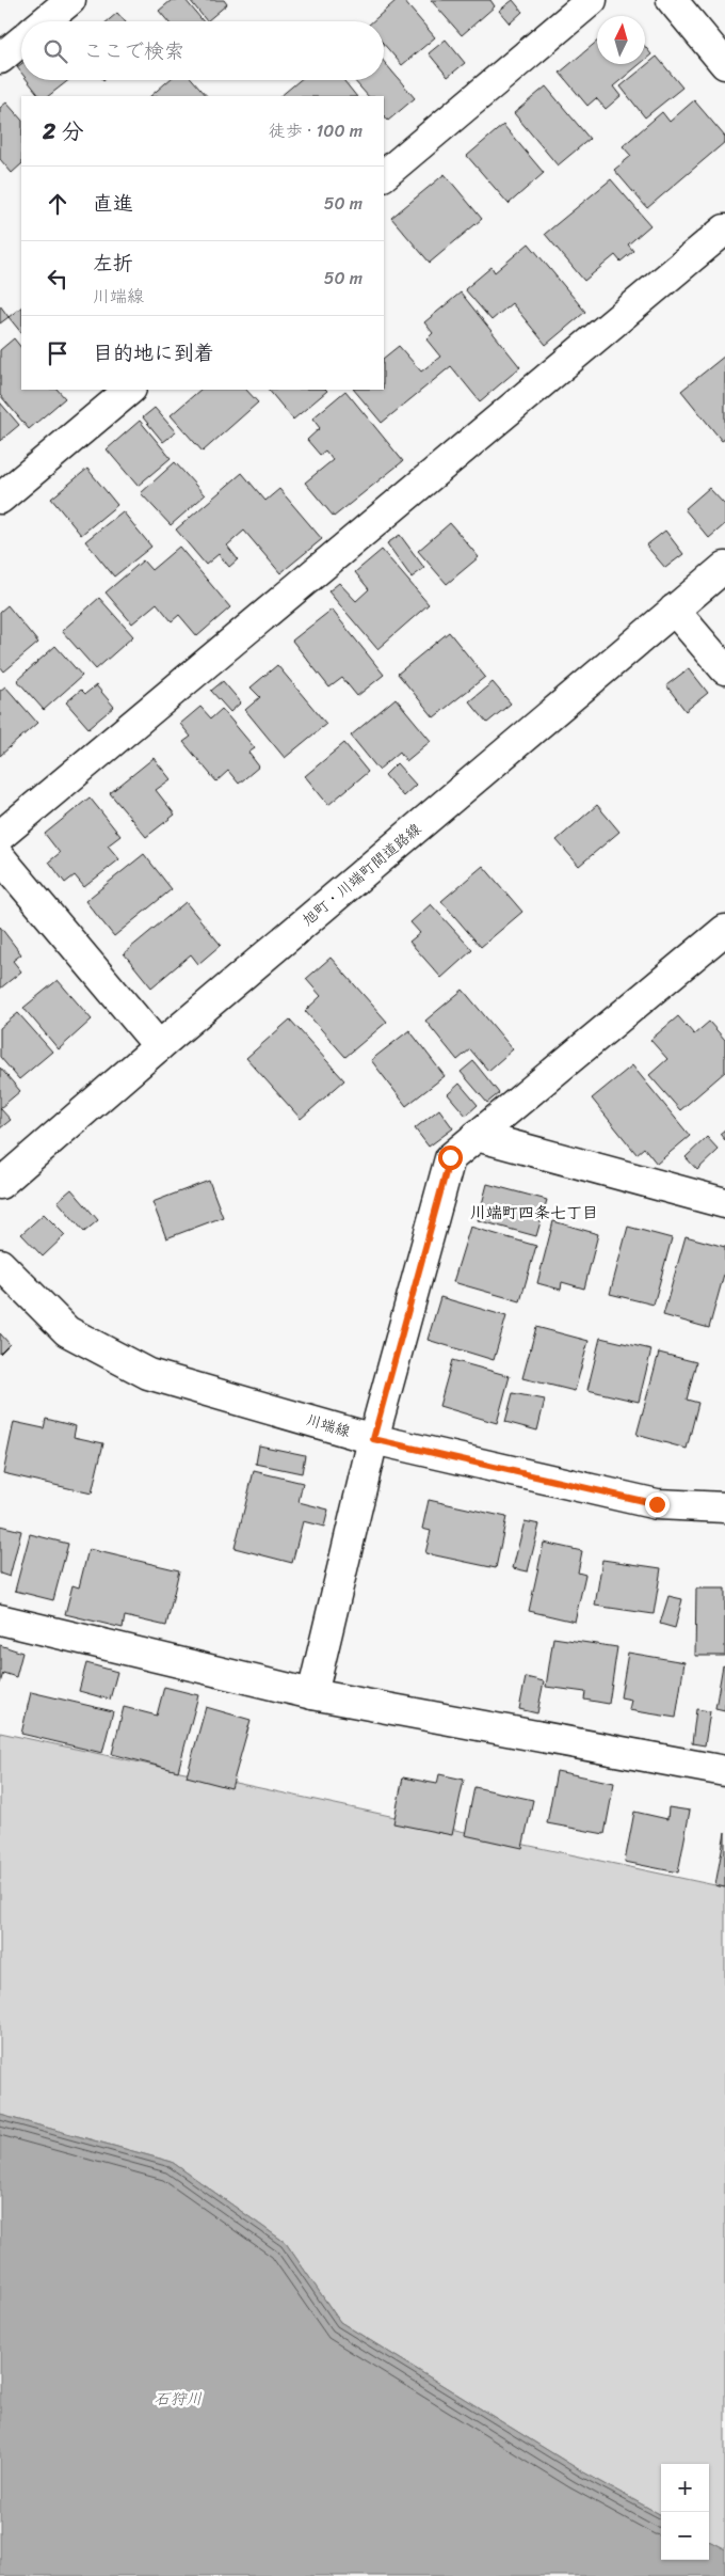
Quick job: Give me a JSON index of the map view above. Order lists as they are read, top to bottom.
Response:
{
  "streets": {
    "street": ["旭町・川端町間道路線", "川端線"]
  },
  "districts": ["川端町四条七丁目"],
  "water": ["石狩川"],
  "north": "top",
  "page": {
    "search": "ここで検索",
    "heading": ["2 分", "徒歩 · 100 m"],
    "list": [
      ["直進", "50 m"],
      ["左折", "川端線", "50 m"],
      "目的地に到着"
    ],
    "map_buttons": ["+", "−"]
  }
}
